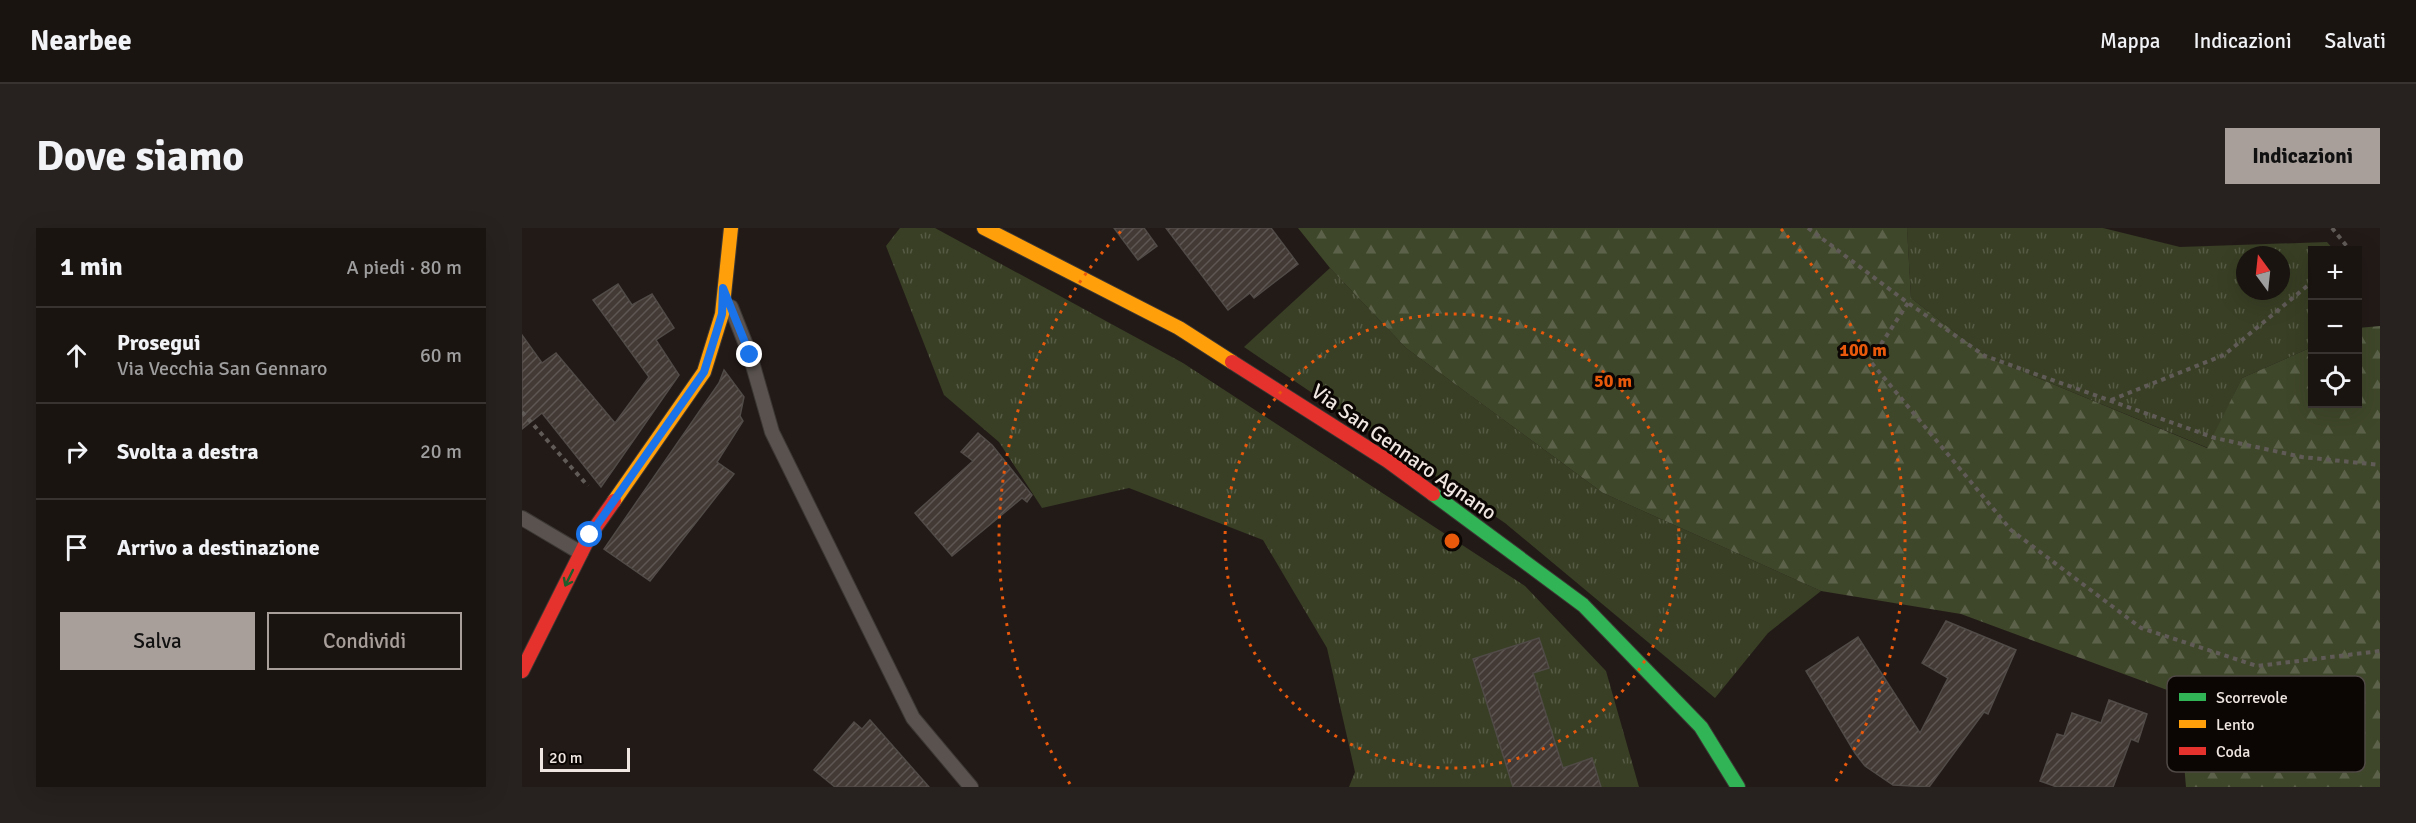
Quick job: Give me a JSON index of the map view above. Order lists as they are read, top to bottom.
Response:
{
  "streets": {
    "main road": ["Via San Gennaro Agnano"]
  },
  "legend": ["Scorrevole", "Lento", "Coda"],
  "scale_bar": "20 m",
  "north": "top",
  "page": {
    "header": "Nearbee",
    "nav": ["Mappa", "Indicazioni", "Salvati"],
    "buttons": [
      "Indicazioni",
      ["Salva", "Condividi"]
    ],
    "title": "Dove siamo",
    "heading": ["1 min", "A piedi · 80 m"],
    "map_buttons": ["+", "−"],
    "list": [
      ["Prosegui", "Via Vecchia San Gennaro", "60 m"],
      ["Svolta a destra", "20 m"],
      "Arrivo a destinazione"
    ],
    "scale": "20 m"
  },
  "rings": ["100 m", "50 m"]
}
